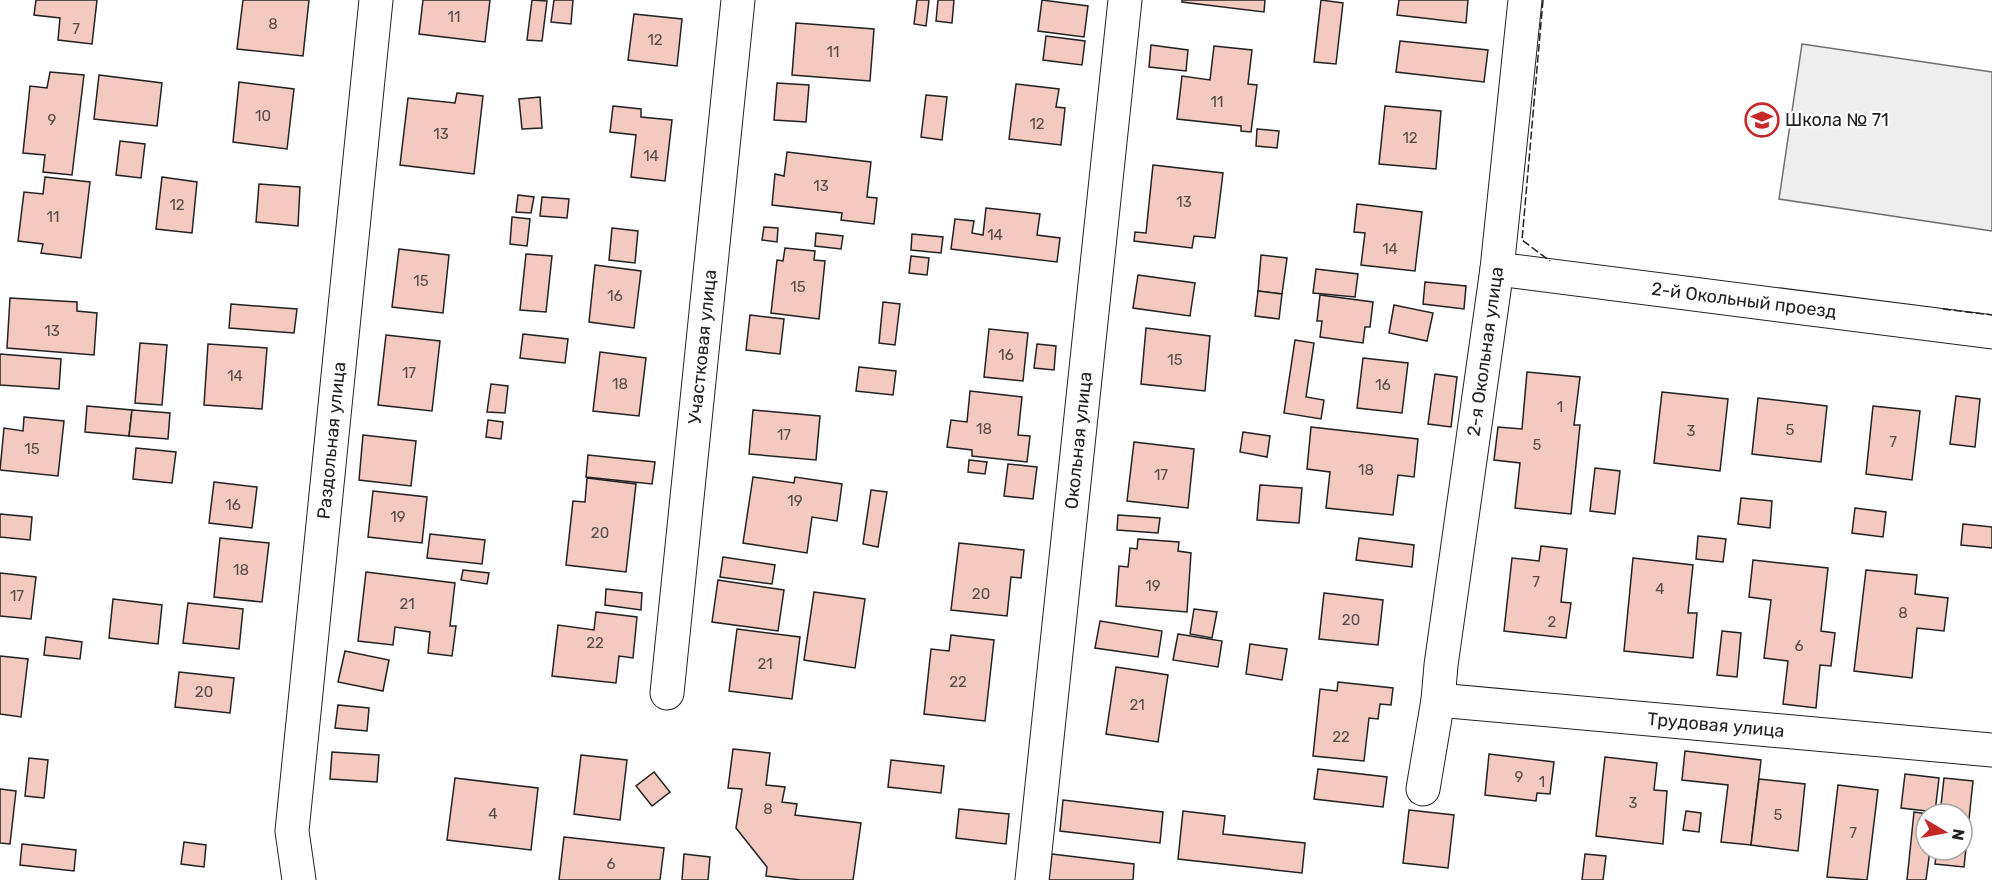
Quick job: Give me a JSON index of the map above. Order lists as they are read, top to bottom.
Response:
{
  "streets": {
    "street": [
      "2-й Окольный проезд",
      "Участковая улица",
      "2-я Окольная улица",
      "Раздольная улица",
      "Окольная улица",
      "Трудовая улица"
    ]
  },
  "crossings": [
    ["2-й Окольный проезд", "2-я Окольная улица"],
    ["2-я Окольная улица", "Трудовая улица"]
  ],
  "places": {
    "school or university": ["Школа № 71"]
  },
  "house_numbers": [
    "11",
    "8",
    "7",
    "12",
    "11",
    "11",
    "10",
    "9",
    "12",
    "13",
    "12",
    "14",
    "13",
    "13",
    "12",
    "11",
    "14",
    "14",
    "15",
    "15",
    "16",
    "13",
    "16",
    "15",
    "17",
    "14",
    "18",
    "16",
    "1",
    "18",
    "5",
    "3",
    "17",
    "7",
    "5",
    "15",
    "18",
    "17",
    "19",
    "16",
    "19",
    "20",
    "18",
    "7",
    "19",
    "4",
    "20",
    "17",
    "21",
    "8",
    "20",
    "2",
    "22",
    "6",
    "21",
    "22",
    "20",
    "21",
    "22",
    "9",
    "1",
    "3",
    "8",
    "4",
    "5",
    "7",
    "6"
  ],
  "north": "right"
}
